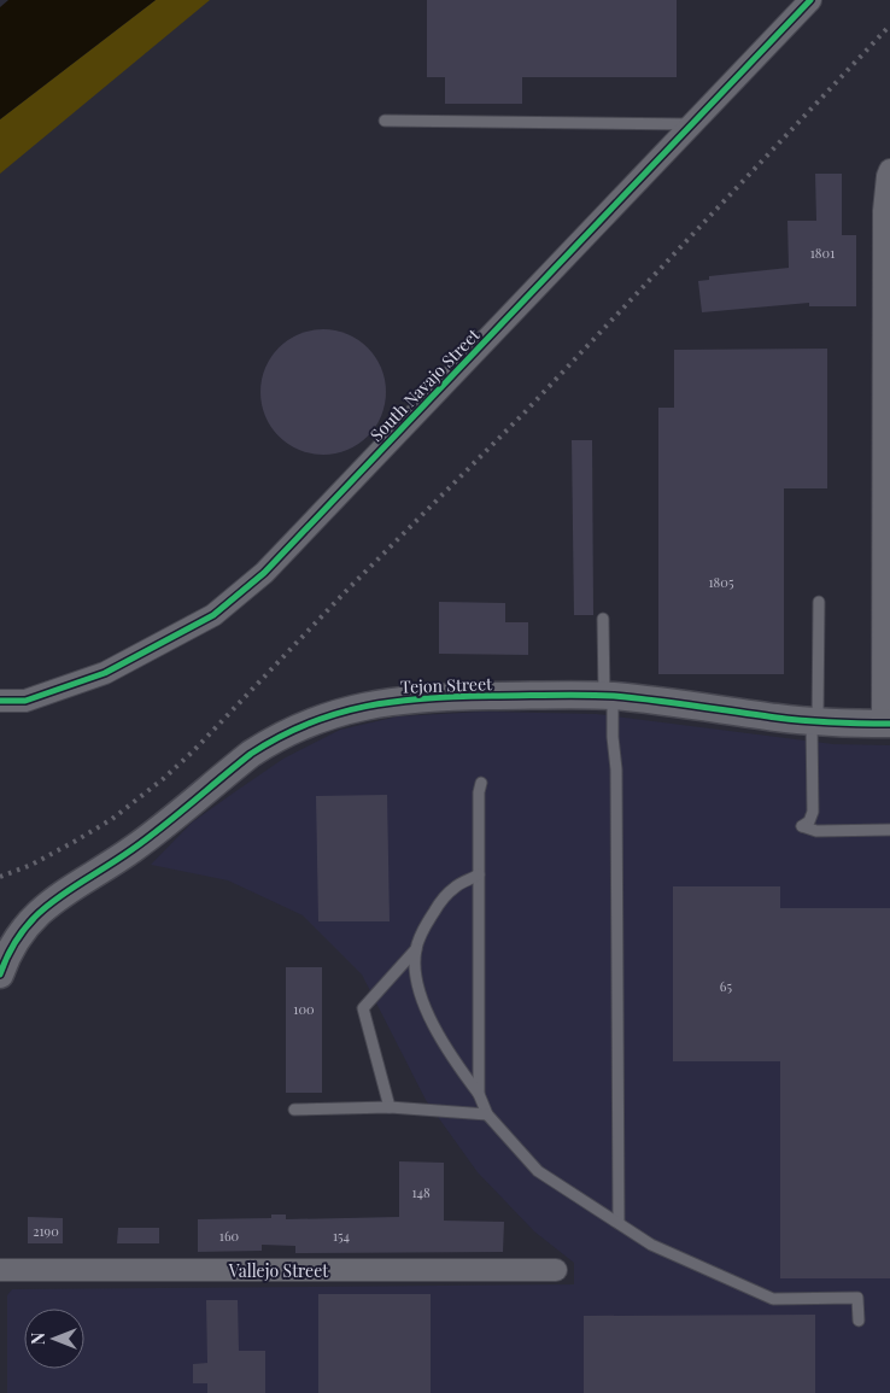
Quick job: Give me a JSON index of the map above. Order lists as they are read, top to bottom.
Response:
{
  "streets": {
    "street": ["South Navajo Street", "Tejon Street", "Vallejo Street"]
  },
  "house_numbers": [
    "1801",
    "1805",
    "65",
    "100",
    "148",
    "2190",
    "160",
    "154"
  ],
  "north": "left"
}
